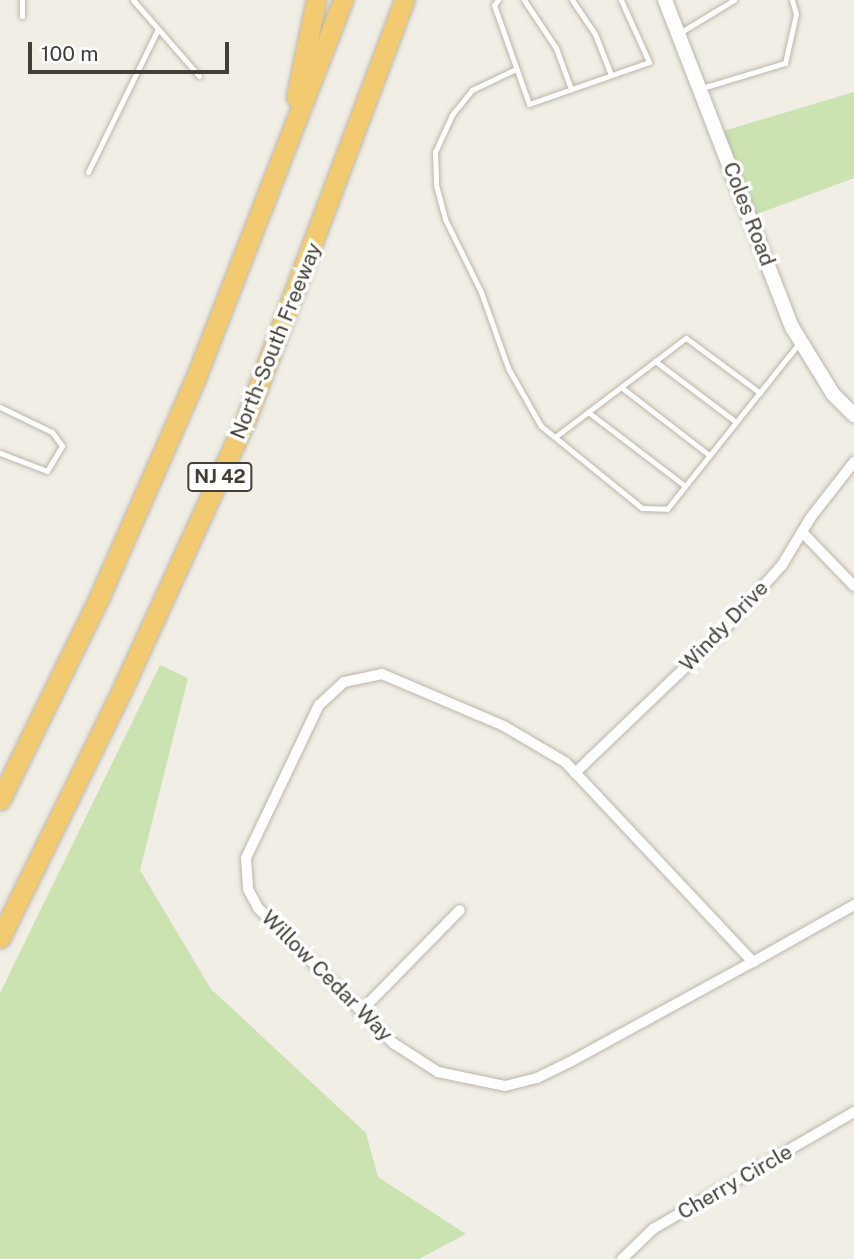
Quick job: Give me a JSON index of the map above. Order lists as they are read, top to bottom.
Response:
{
  "streets": {
    "highway": ["North-South Freeway", "NJ 42"],
    "street": [
      "Coles Road",
      "Windy Drive",
      "Willow Cedar Way",
      "Cherry Circle"
    ]
  },
  "crossings": [
    ["Windy Drive", "Willow Cedar Way"]
  ],
  "scale_bar": "100 m"
}
